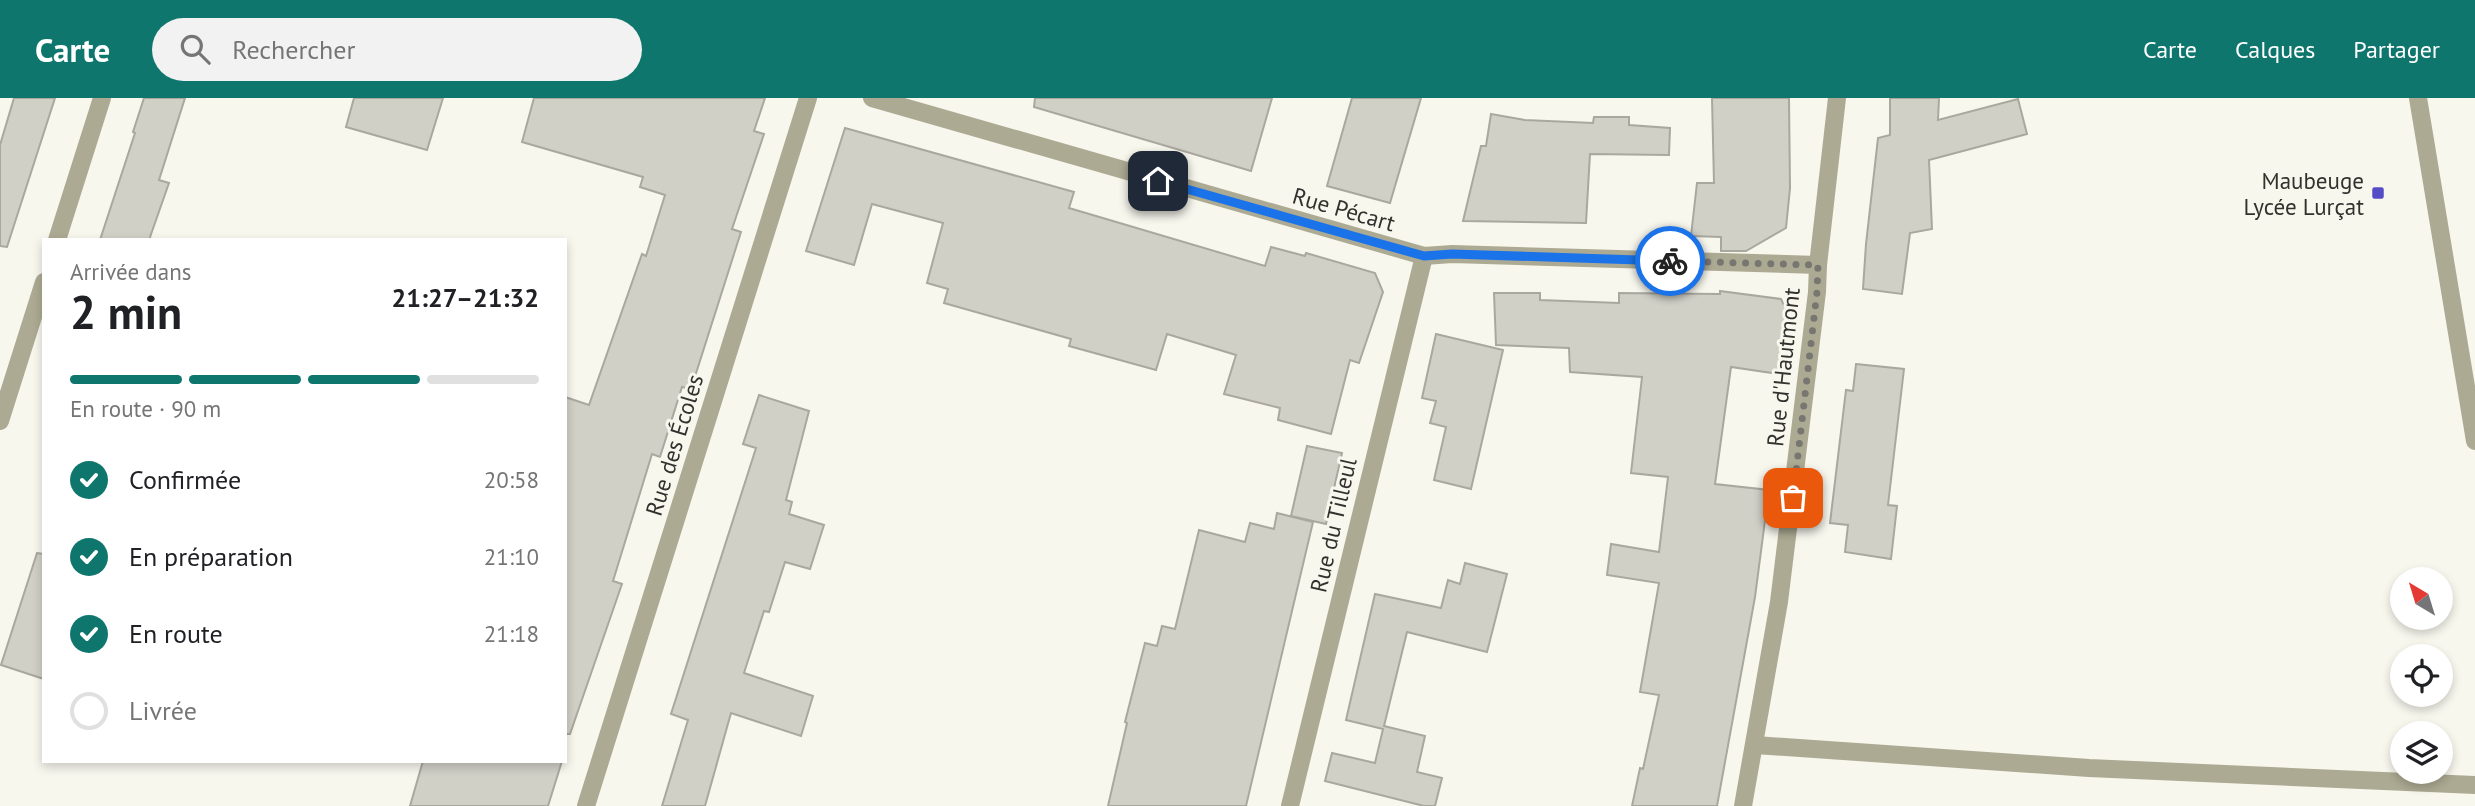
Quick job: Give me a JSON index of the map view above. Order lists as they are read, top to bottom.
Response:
{
  "streets": {
    "street": [
      "Rue Pécart",
      "Rue d'Hautmont",
      "Rue des Écoles",
      "Rue du Tilleul"
    ]
  },
  "crossings": [
    ["Rue Pécart", "Rue d'Hautmont"],
    ["Rue Pécart", "Rue du Tilleul"]
  ],
  "places": {
    "transit": ["Maubeuge Lycée Lurçat"]
  },
  "north": "top left",
  "page": {
    "header": "Carte",
    "search": "Rechercher",
    "nav": ["Carte", "Calques", "Partager"],
    "heading": ["2 min", "Arrivée dans", "21:27–21:32"],
    "bar": "En route · 90 m",
    "list": [
      ["Confirmée", "20:58"],
      ["En préparation", "21:10"],
      ["En route", "21:18"],
      "Livrée"
    ]
  }
}
